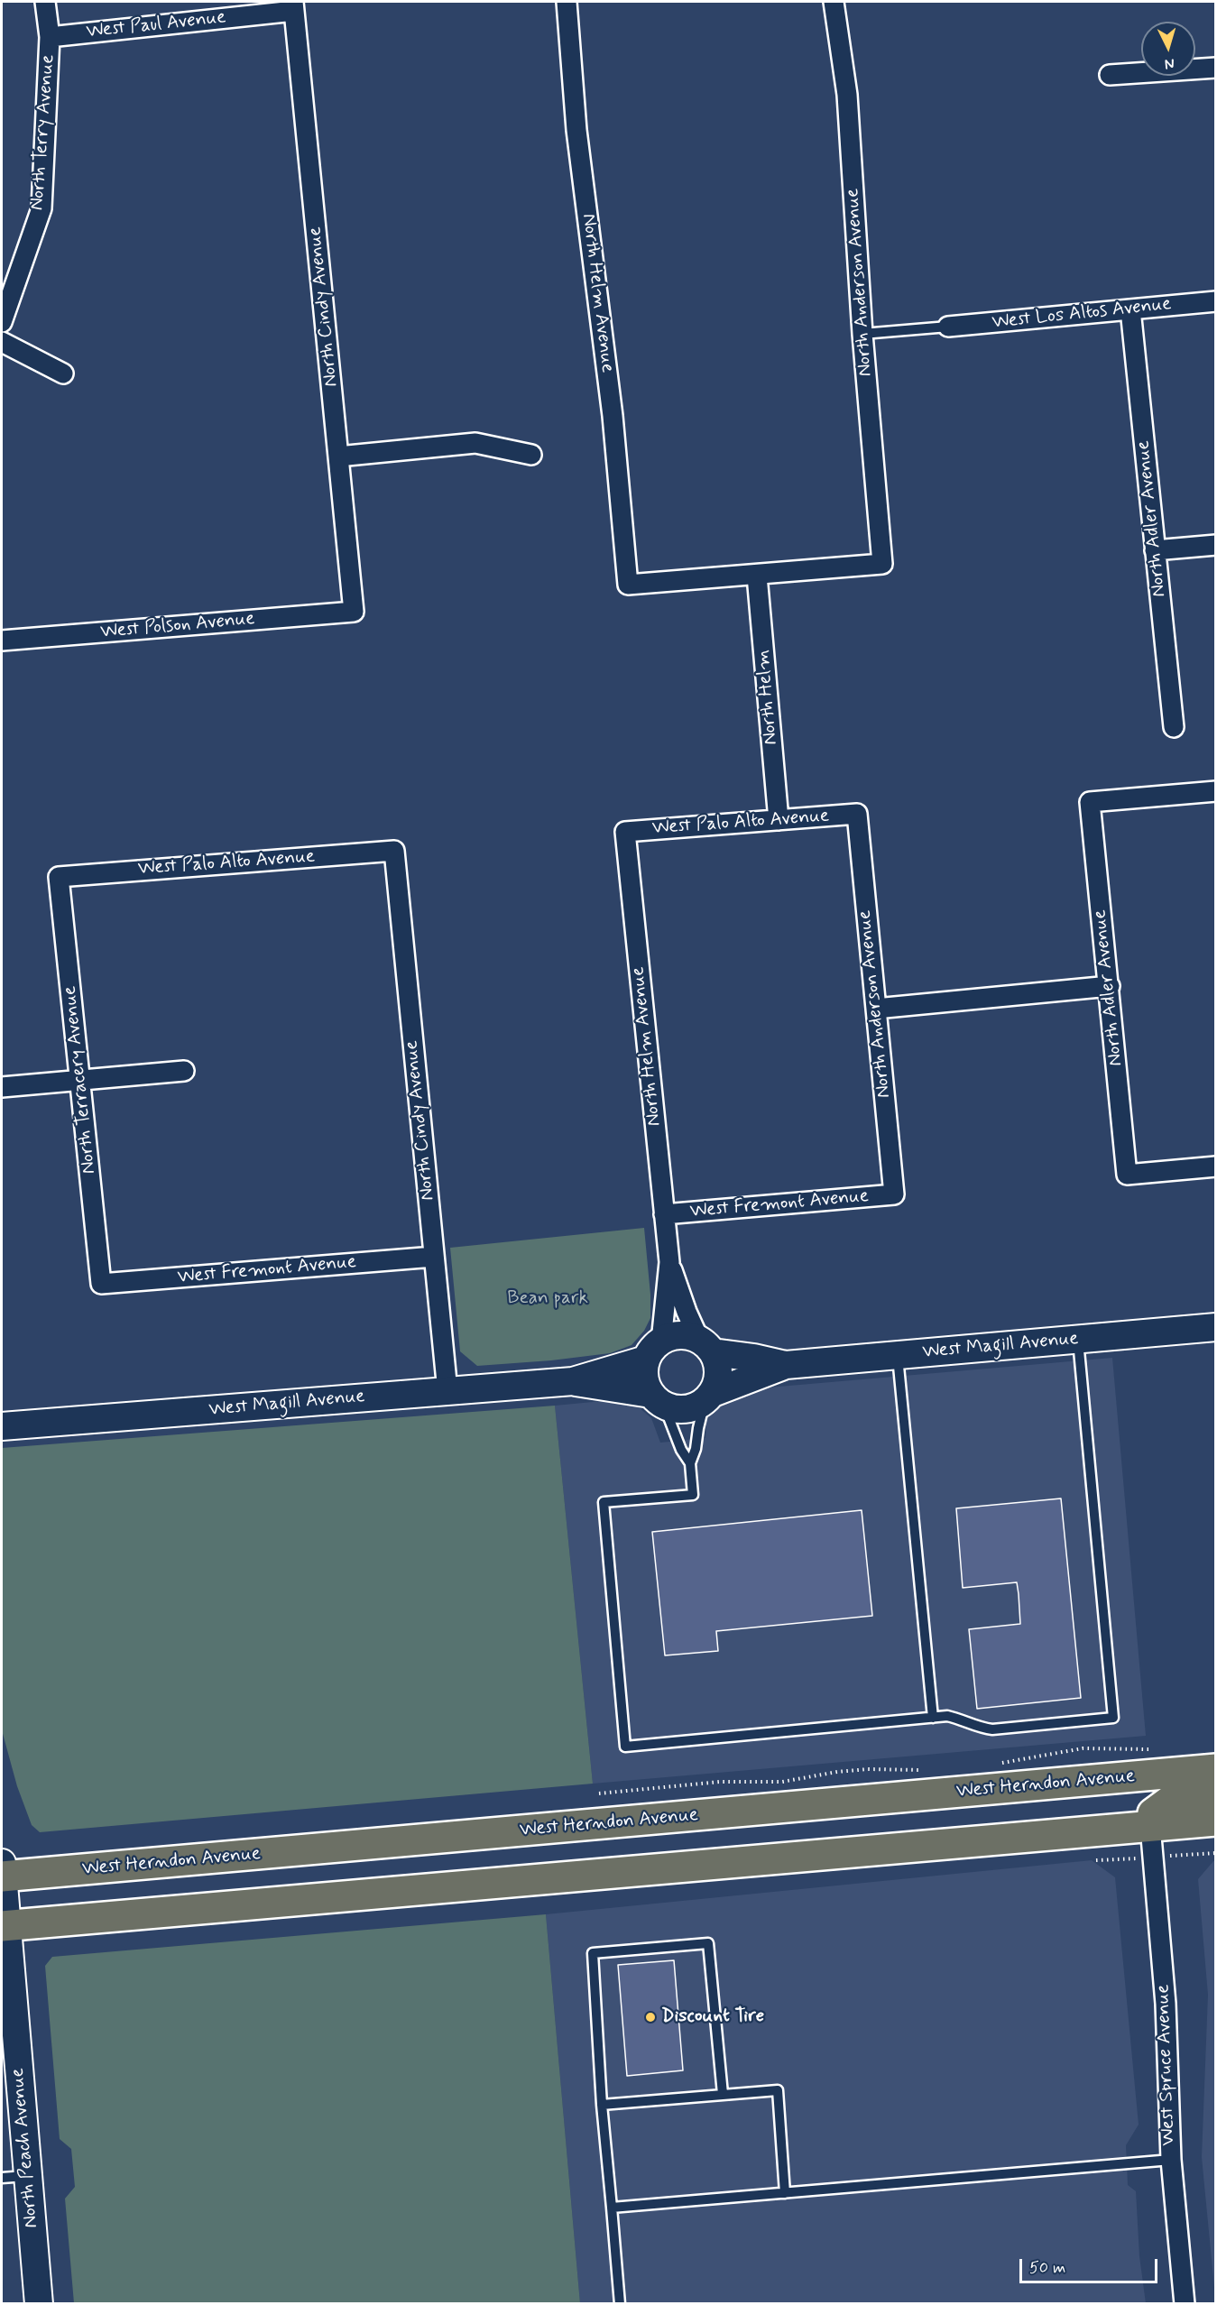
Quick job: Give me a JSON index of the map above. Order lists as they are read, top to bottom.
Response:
{
  "streets": {
    "main road": ["West Herndon Avenue"],
    "street": [
      "West Paul Avenue",
      "North Terry Avenue",
      "North Anderson Avenue",
      "North Helm Avenue",
      "North Cindy Avenue",
      "West Los Altos Avenue",
      "North Adler Avenue",
      "West Polson Avenue",
      "North Helm",
      "West Palo Alto Avenue",
      "North Terracery Avenue",
      "West Fremont Avenue",
      "West Magill Avenue",
      "West Spruce Avenue",
      "North Peach Avenue"
    ]
  },
  "crossings": [
    ["West Paul Avenue", "North Terry Avenue"],
    ["West Paul Avenue", "North Cindy Avenue"],
    ["North Anderson Avenue", "North Helm Avenue"],
    ["North Anderson Avenue", "North Helm"],
    ["North Anderson Avenue", "West Palo Alto Avenue"],
    ["North Anderson Avenue", "West Fremont Avenue"],
    ["North Helm Avenue", "North Helm"],
    ["North Helm Avenue", "West Palo Alto Avenue"],
    ["North Helm Avenue", "West Fremont Avenue"],
    ["North Helm Avenue", "West Magill Avenue"],
    ["North Cindy Avenue", "West Polson Avenue"],
    ["North Cindy Avenue", "West Palo Alto Avenue"],
    ["North Cindy Avenue", "West Fremont Avenue"],
    ["North Cindy Avenue", "West Magill Avenue"],
    ["West Los Altos Avenue", "North Adler Avenue"],
    ["North Helm", "West Palo Alto Avenue"],
    ["West Palo Alto Avenue", "North Terracery Avenue"],
    ["North Terracery Avenue", "West Fremont Avenue"],
    ["West Herndon Avenue", "North Peach Avenue"]
  ],
  "parks": ["Bean park"],
  "places": ["Discount Tire"],
  "scale_bar": "50 m",
  "north": "bottom"
}
